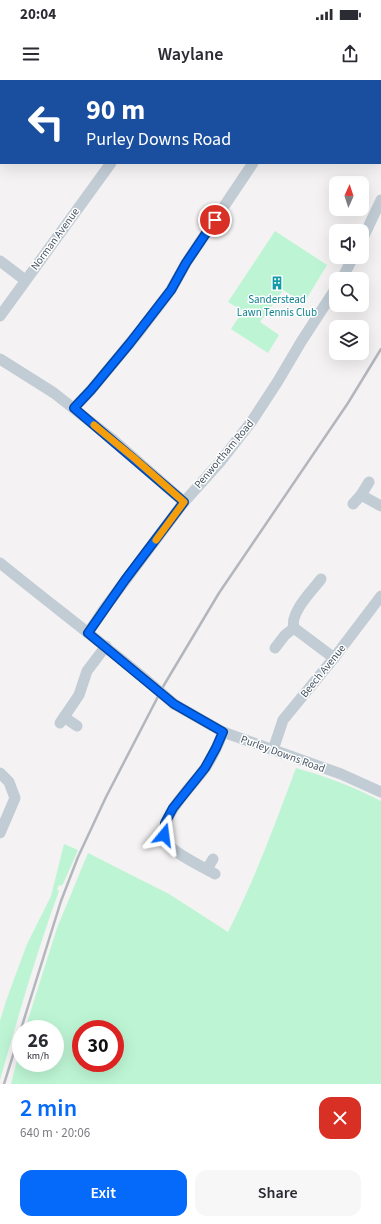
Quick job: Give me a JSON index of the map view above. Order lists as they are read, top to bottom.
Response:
{
  "streets": {
    "street": [
      "Norman Avenue",
      "Penwortham Road",
      "Beech Avenue",
      "Purley Downs Road"
    ]
  },
  "crossings": [
    ["Penwortham Road", "Purley Downs Road"],
    ["Beech Avenue", "Purley Downs Road"]
  ],
  "places": {
    "building": ["Sanderstead Lawn Tennis Club"]
  },
  "north": "top",
  "page": {
    "status": "20:04",
    "header": "Waylane",
    "turn": ["90 m", "Purley Downs Road"],
    "speed": "26 km/h",
    "limit": "30",
    "heading": ["2 min", "640 m · 20:06"],
    "buttons": ["Exit", "Share"]
  }
}
